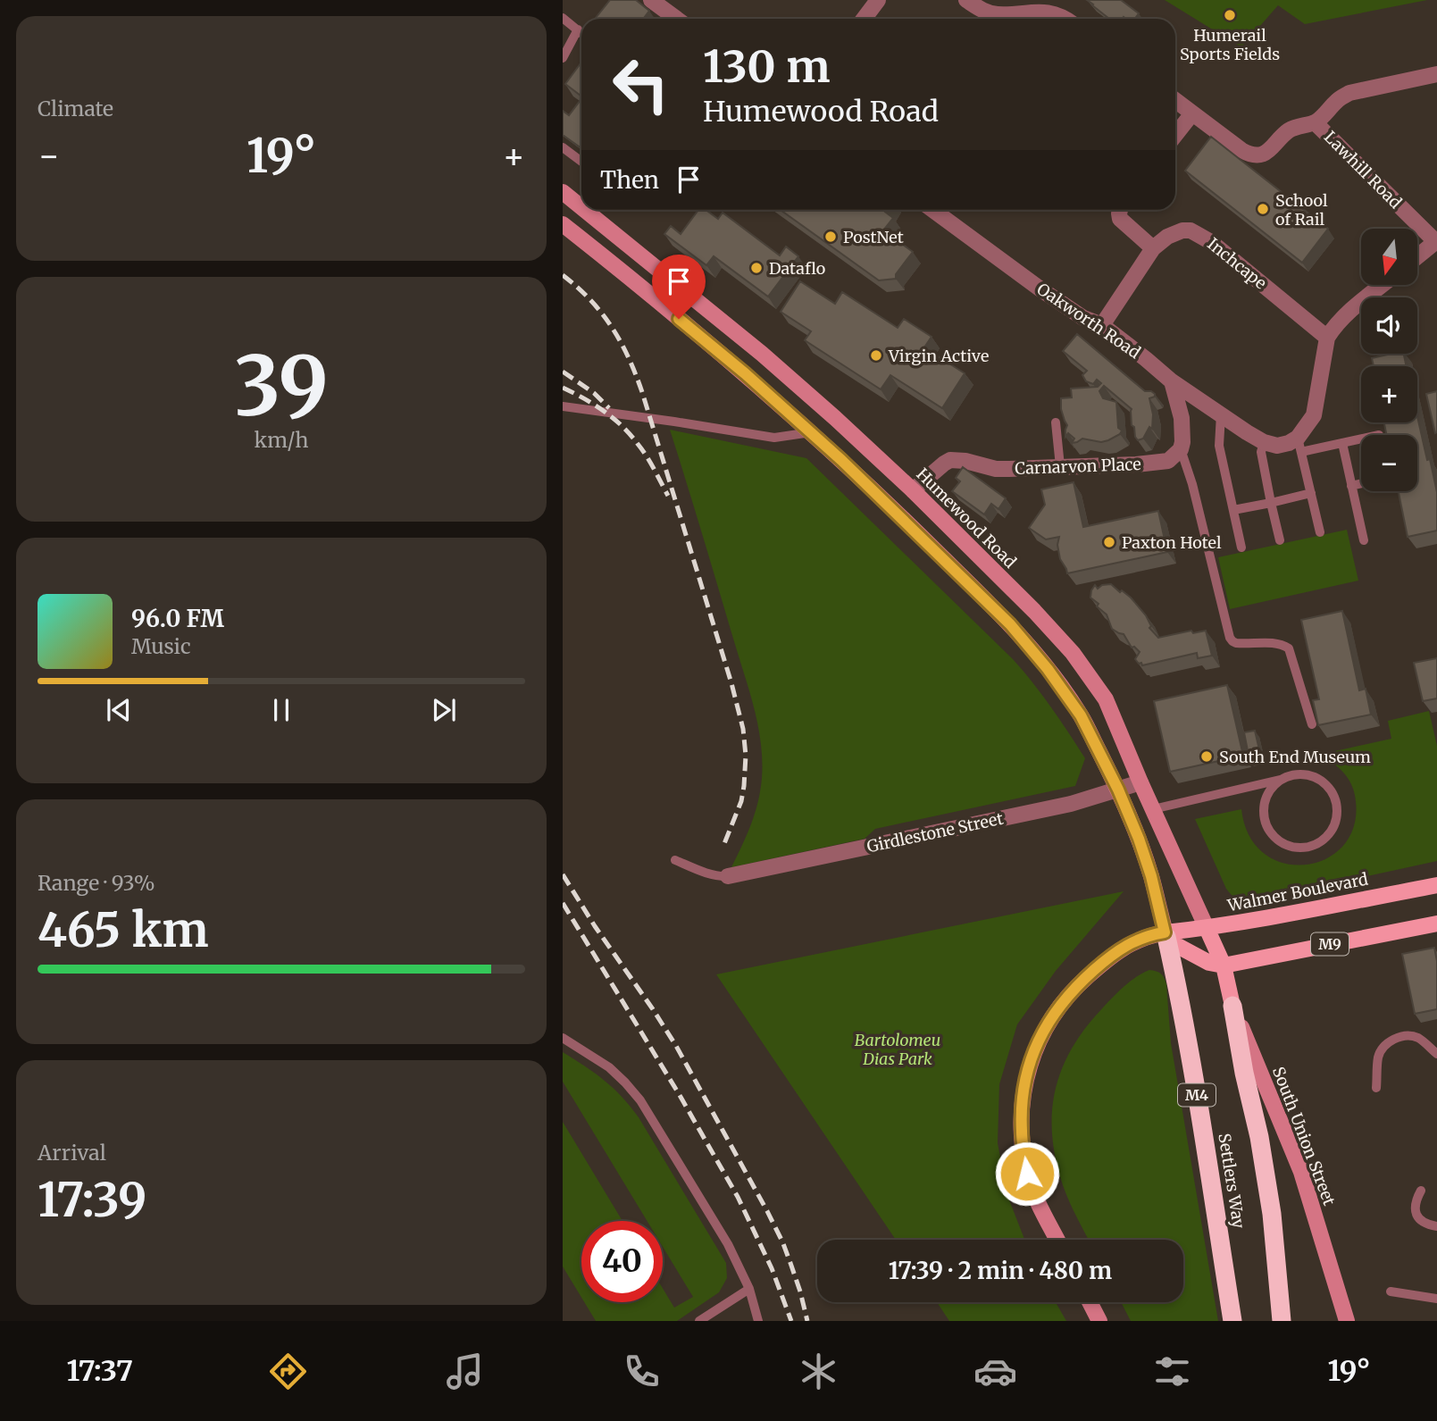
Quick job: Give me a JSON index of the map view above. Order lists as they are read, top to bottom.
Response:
{
  "streets": {
    "highway": ["M4", "Settlers Way"],
    "main road": [
      "Humewood Road",
      "Walmer Boulevard",
      "M9",
      "South Union Street"
    ],
    "street": [
      "Lawhill Road",
      "Inchcape",
      "Oakworth Road",
      "Carnarvon Place",
      "Girdlestone Street"
    ]
  },
  "crossings": [
    ["Inchcape", "Oakworth Road"],
    ["Carnarvon Place", "Humewood Road"],
    ["Humewood Road", "Girdlestone Street"],
    ["Humewood Road", "Walmer Boulevard"],
    ["Humewood Road", "M9"],
    ["Humewood Road", "South Union Street"],
    ["Girdlestone Street", "M4"],
    ["Walmer Boulevard", "M4"],
    ["Walmer Boulevard", "Settlers Way"],
    ["M9", "South Union Street"],
    ["M4", "Settlers Way"]
  ],
  "parks": ["Bartolomeu Dias Park"],
  "places": [
    "Humerail Sports Fields",
    "School of Rail",
    "PostNet",
    "Dataflo",
    "Virgin Active",
    "Paxton Hotel",
    "South End Museum"
  ],
  "north": "bottom",
  "page": {
    "tile": [
      "Climate",
      ["39", "km/h"],
      ["Range · 93%", "465 km"],
      ["Arrival", "17:39"]
    ],
    "turn": ["130 m", "Humewood Road"],
    "heat": ["−", "19°", "+"],
    "then": "Then",
    "map_buttons": ["+", "−"],
    "song": ["96.0 FM", "Music"],
    "limit": "40",
    "trip": "17:39 · 2 min · 480 m",
    "tabs": ["17:37", "19°"]
  }
}
